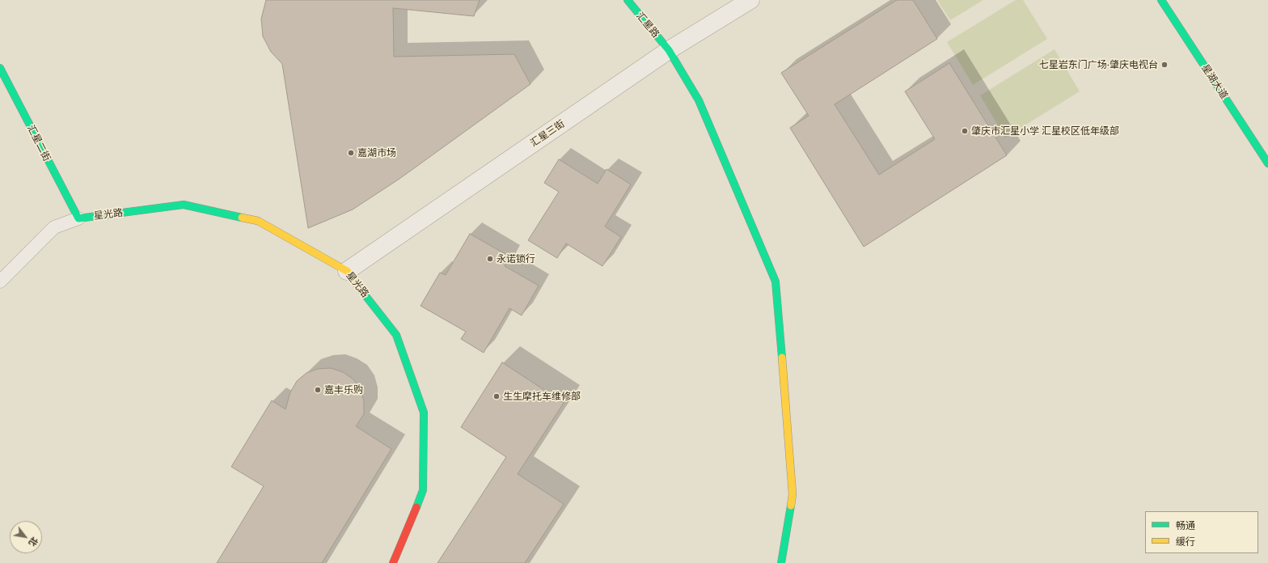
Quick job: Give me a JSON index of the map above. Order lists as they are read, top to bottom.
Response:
{
  "streets": {
    "street": [
      "汇星路",
      "星湖大道",
      "汇星三街",
      "汇星二街",
      "星光路"
    ]
  },
  "crossings": [
    ["汇星路", "汇星三街"],
    ["汇星三街", "星光路"],
    ["汇星二街", "星光路"]
  ],
  "places": [
    "七星岩东门广场·肇庆电视台",
    "肇庆市汇星小学 汇星校区低年级部",
    "嘉湖市场",
    "永诺锁行",
    "嘉丰乐购",
    "生生摩托车维修部"
  ],
  "legend": ["畅通", "缓行"],
  "north": "bottom right"
}
